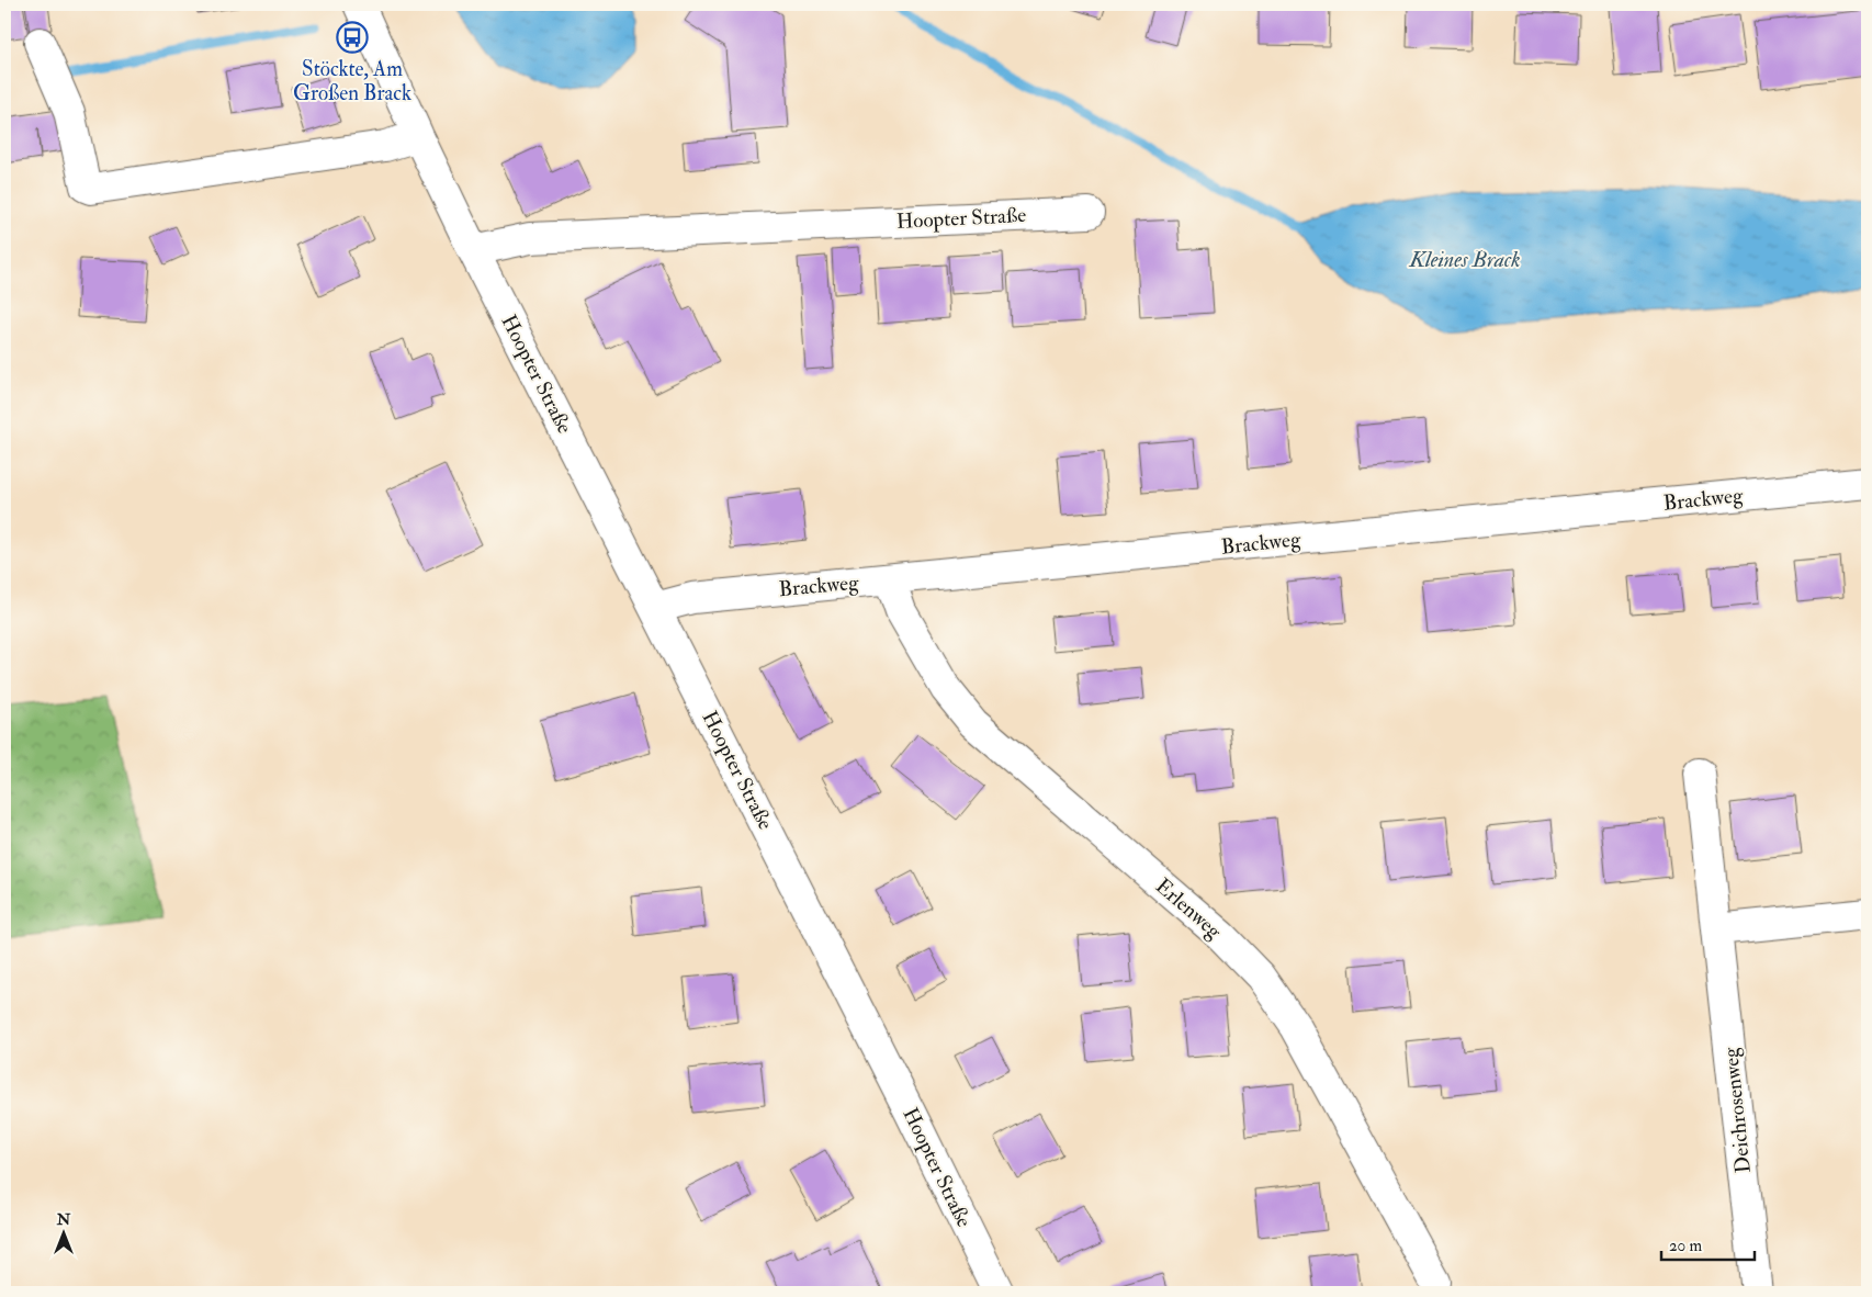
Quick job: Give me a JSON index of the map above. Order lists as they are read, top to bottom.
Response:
{
  "streets": {
    "street": [
      "Hoopter Straße",
      "Brackweg",
      "Erlenweg",
      "Deichrosenweg"
    ]
  },
  "crossings": [
    ["Hoopter Straße", "Brackweg"],
    ["Brackweg", "Erlenweg"]
  ],
  "water": ["Kleines Brack"],
  "places": {
    "bus stop": ["Stöckte, Am Großen Brack"]
  },
  "scale_bar": "20 m",
  "north": "top"
}
